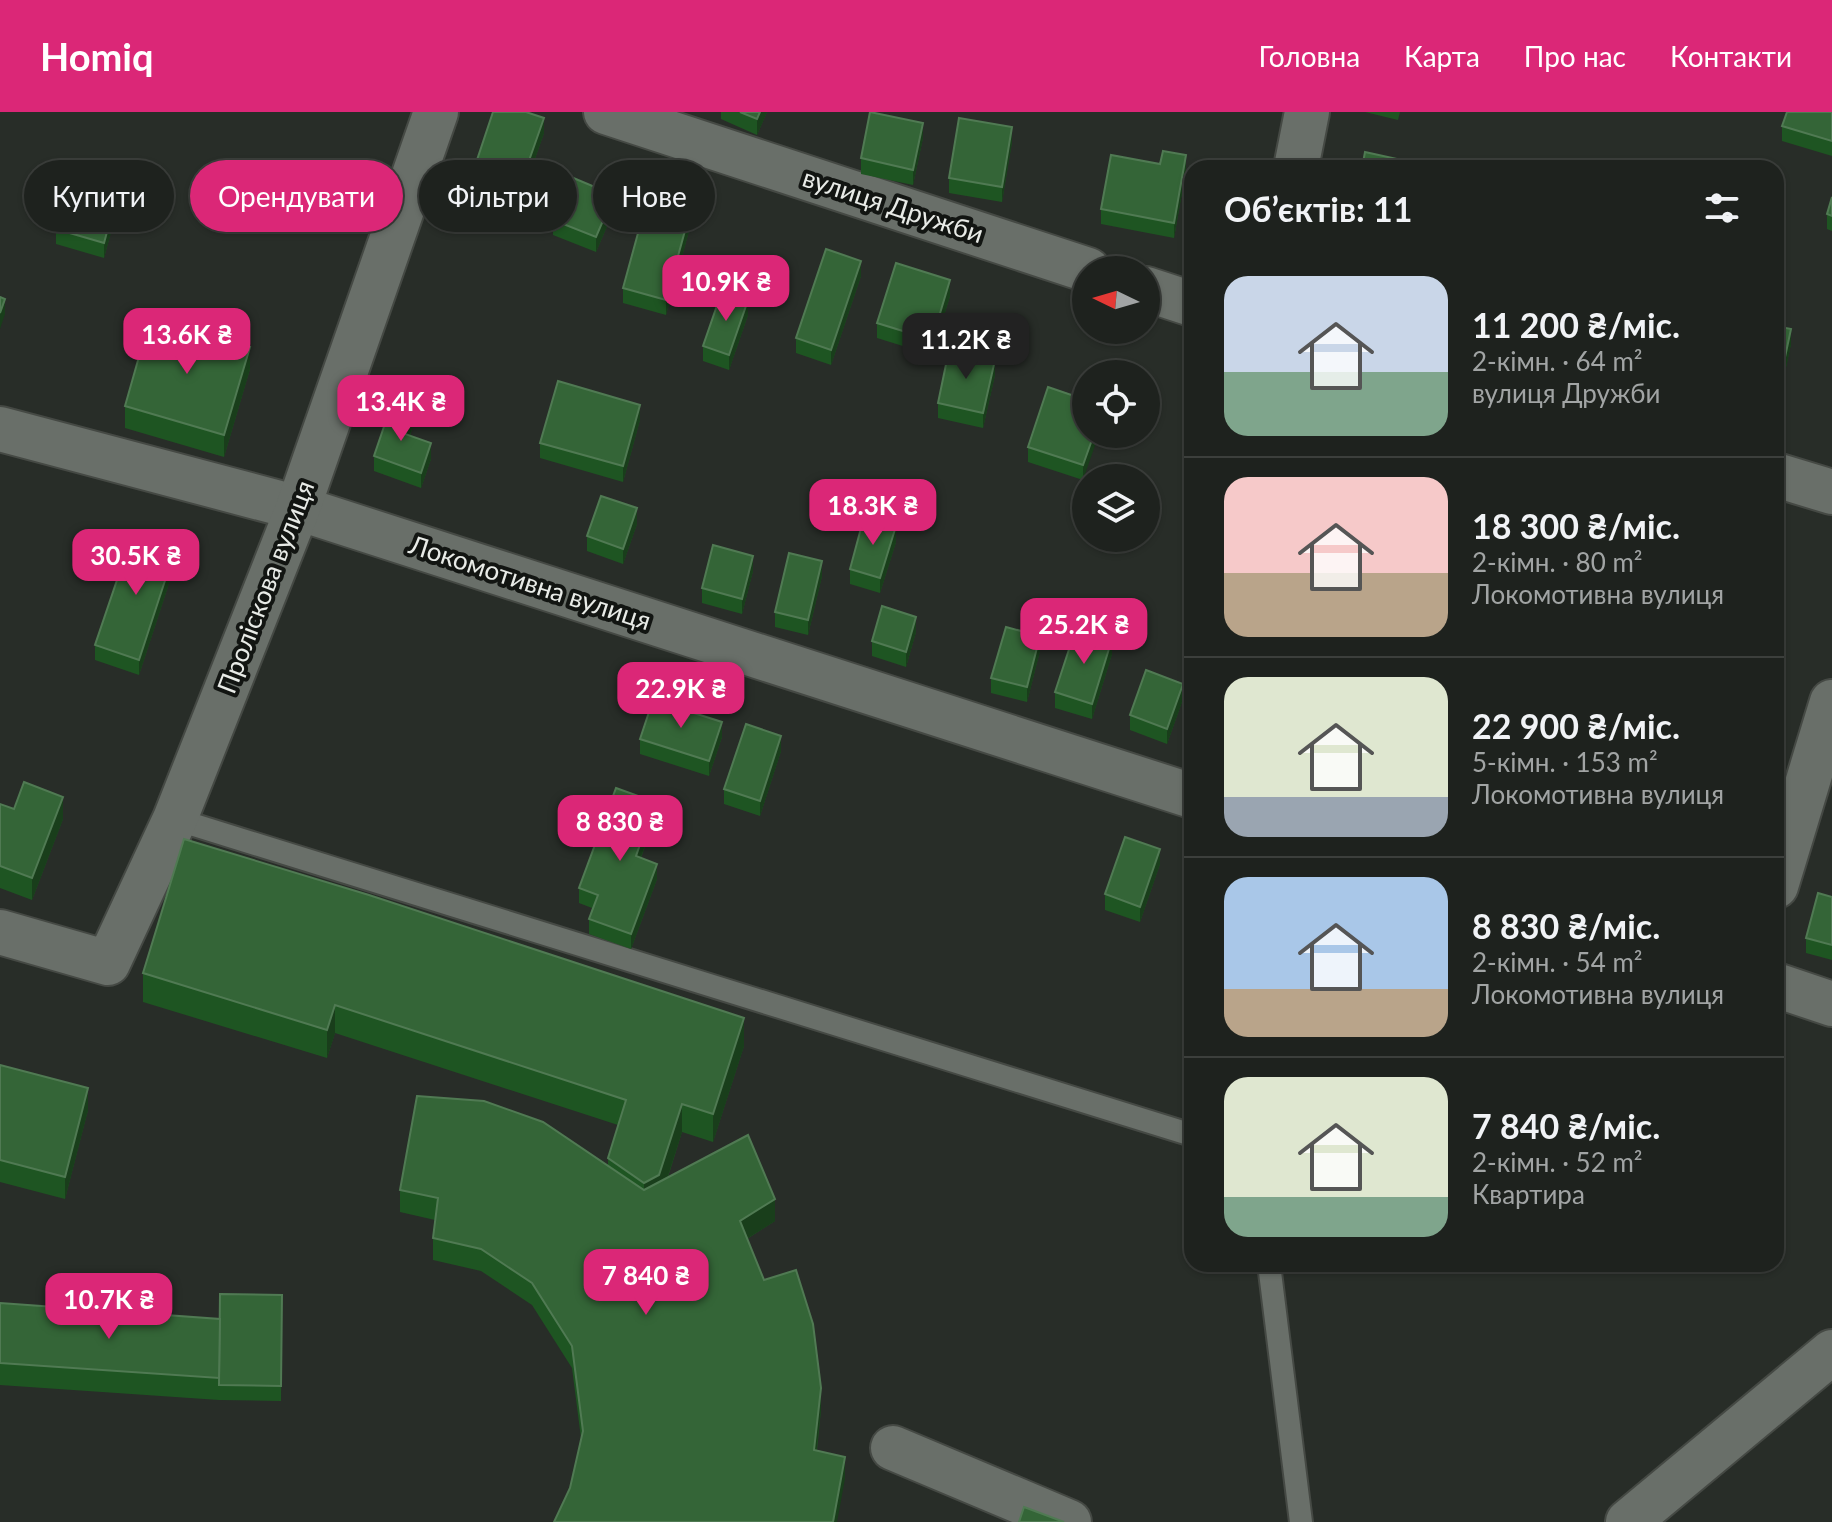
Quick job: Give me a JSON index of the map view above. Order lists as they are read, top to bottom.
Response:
{
  "streets": {
    "street": ["вулиця Дружби", "Локомотивна вулиця", "Проліскова вулиця"]
  },
  "crossings": [
    ["Локомотивна вулиця", "Проліскова вулиця"]
  ],
  "north": "left",
  "page": {
    "header": "Homiq",
    "nav": [
      "Головна",
      "Карта",
      "Про нас",
      "Контакти"
    ],
    "chip": [
      "Купити",
      "Орендувати",
      "Фільтри",
      "Нове"
    ],
    "heading": "Об’єктів: 11",
    "price": [
      "10.9K ₴",
      "13.6K ₴",
      "11.2K ₴",
      "13.4K ₴",
      "18.3K ₴",
      "30.5K ₴",
      "25.2K ₴",
      "22.9K ₴",
      "8 830 ₴",
      "7 840 ₴",
      "10.7K ₴"
    ],
    "list": [
      {
        "name": "11 200 ₴/міс.",
        "note": "2-кімн. · 64 m² · вулиця Дружби"
      },
      {
        "name": "18 300 ₴/міс.",
        "note": "2-кімн. · 80 m² · Локомотивна вулиця"
      },
      {
        "name": "22 900 ₴/міс.",
        "note": "5-кімн. · 153 m² · Локомотивна вулиця"
      },
      {
        "name": "8 830 ₴/міс.",
        "note": "2-кімн. · 54 m² · Локомотивна вулиця"
      },
      {
        "name": "7 840 ₴/міс.",
        "note": "2-кімн. · 52 m² · Квартира"
      }
    ]
  }
}
